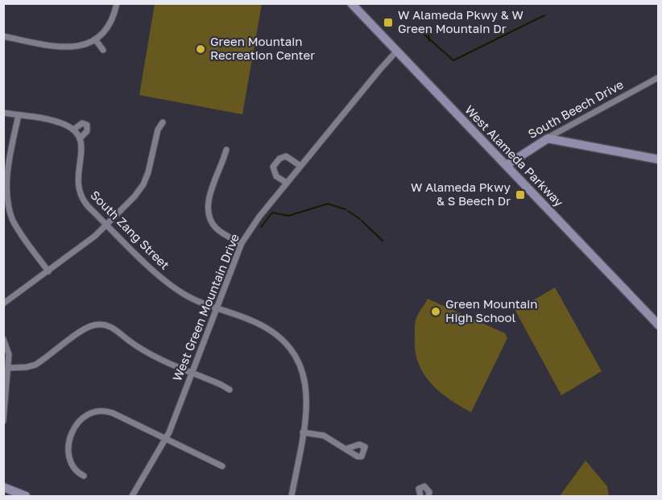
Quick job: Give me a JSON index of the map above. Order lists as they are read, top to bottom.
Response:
{
  "streets": {
    "main road": ["South Beech Drive", "West Alameda Parkway"],
    "street": ["South Zang Street", "West Green Mountain Drive"]
  },
  "crossings": [
    ["South Beech Drive", "West Alameda Parkway"],
    ["West Alameda Parkway", "West Green Mountain Drive"],
    ["South Zang Street", "West Green Mountain Drive"]
  ],
  "places": {
    "transit": ["W Alameda Pkwy & W Green Mountain Dr", "W Alameda Pkwy & S Beech Dr"],
    "other": ["Green Mountain Recreation Center", "Green Mountain High School"]
  }
}
